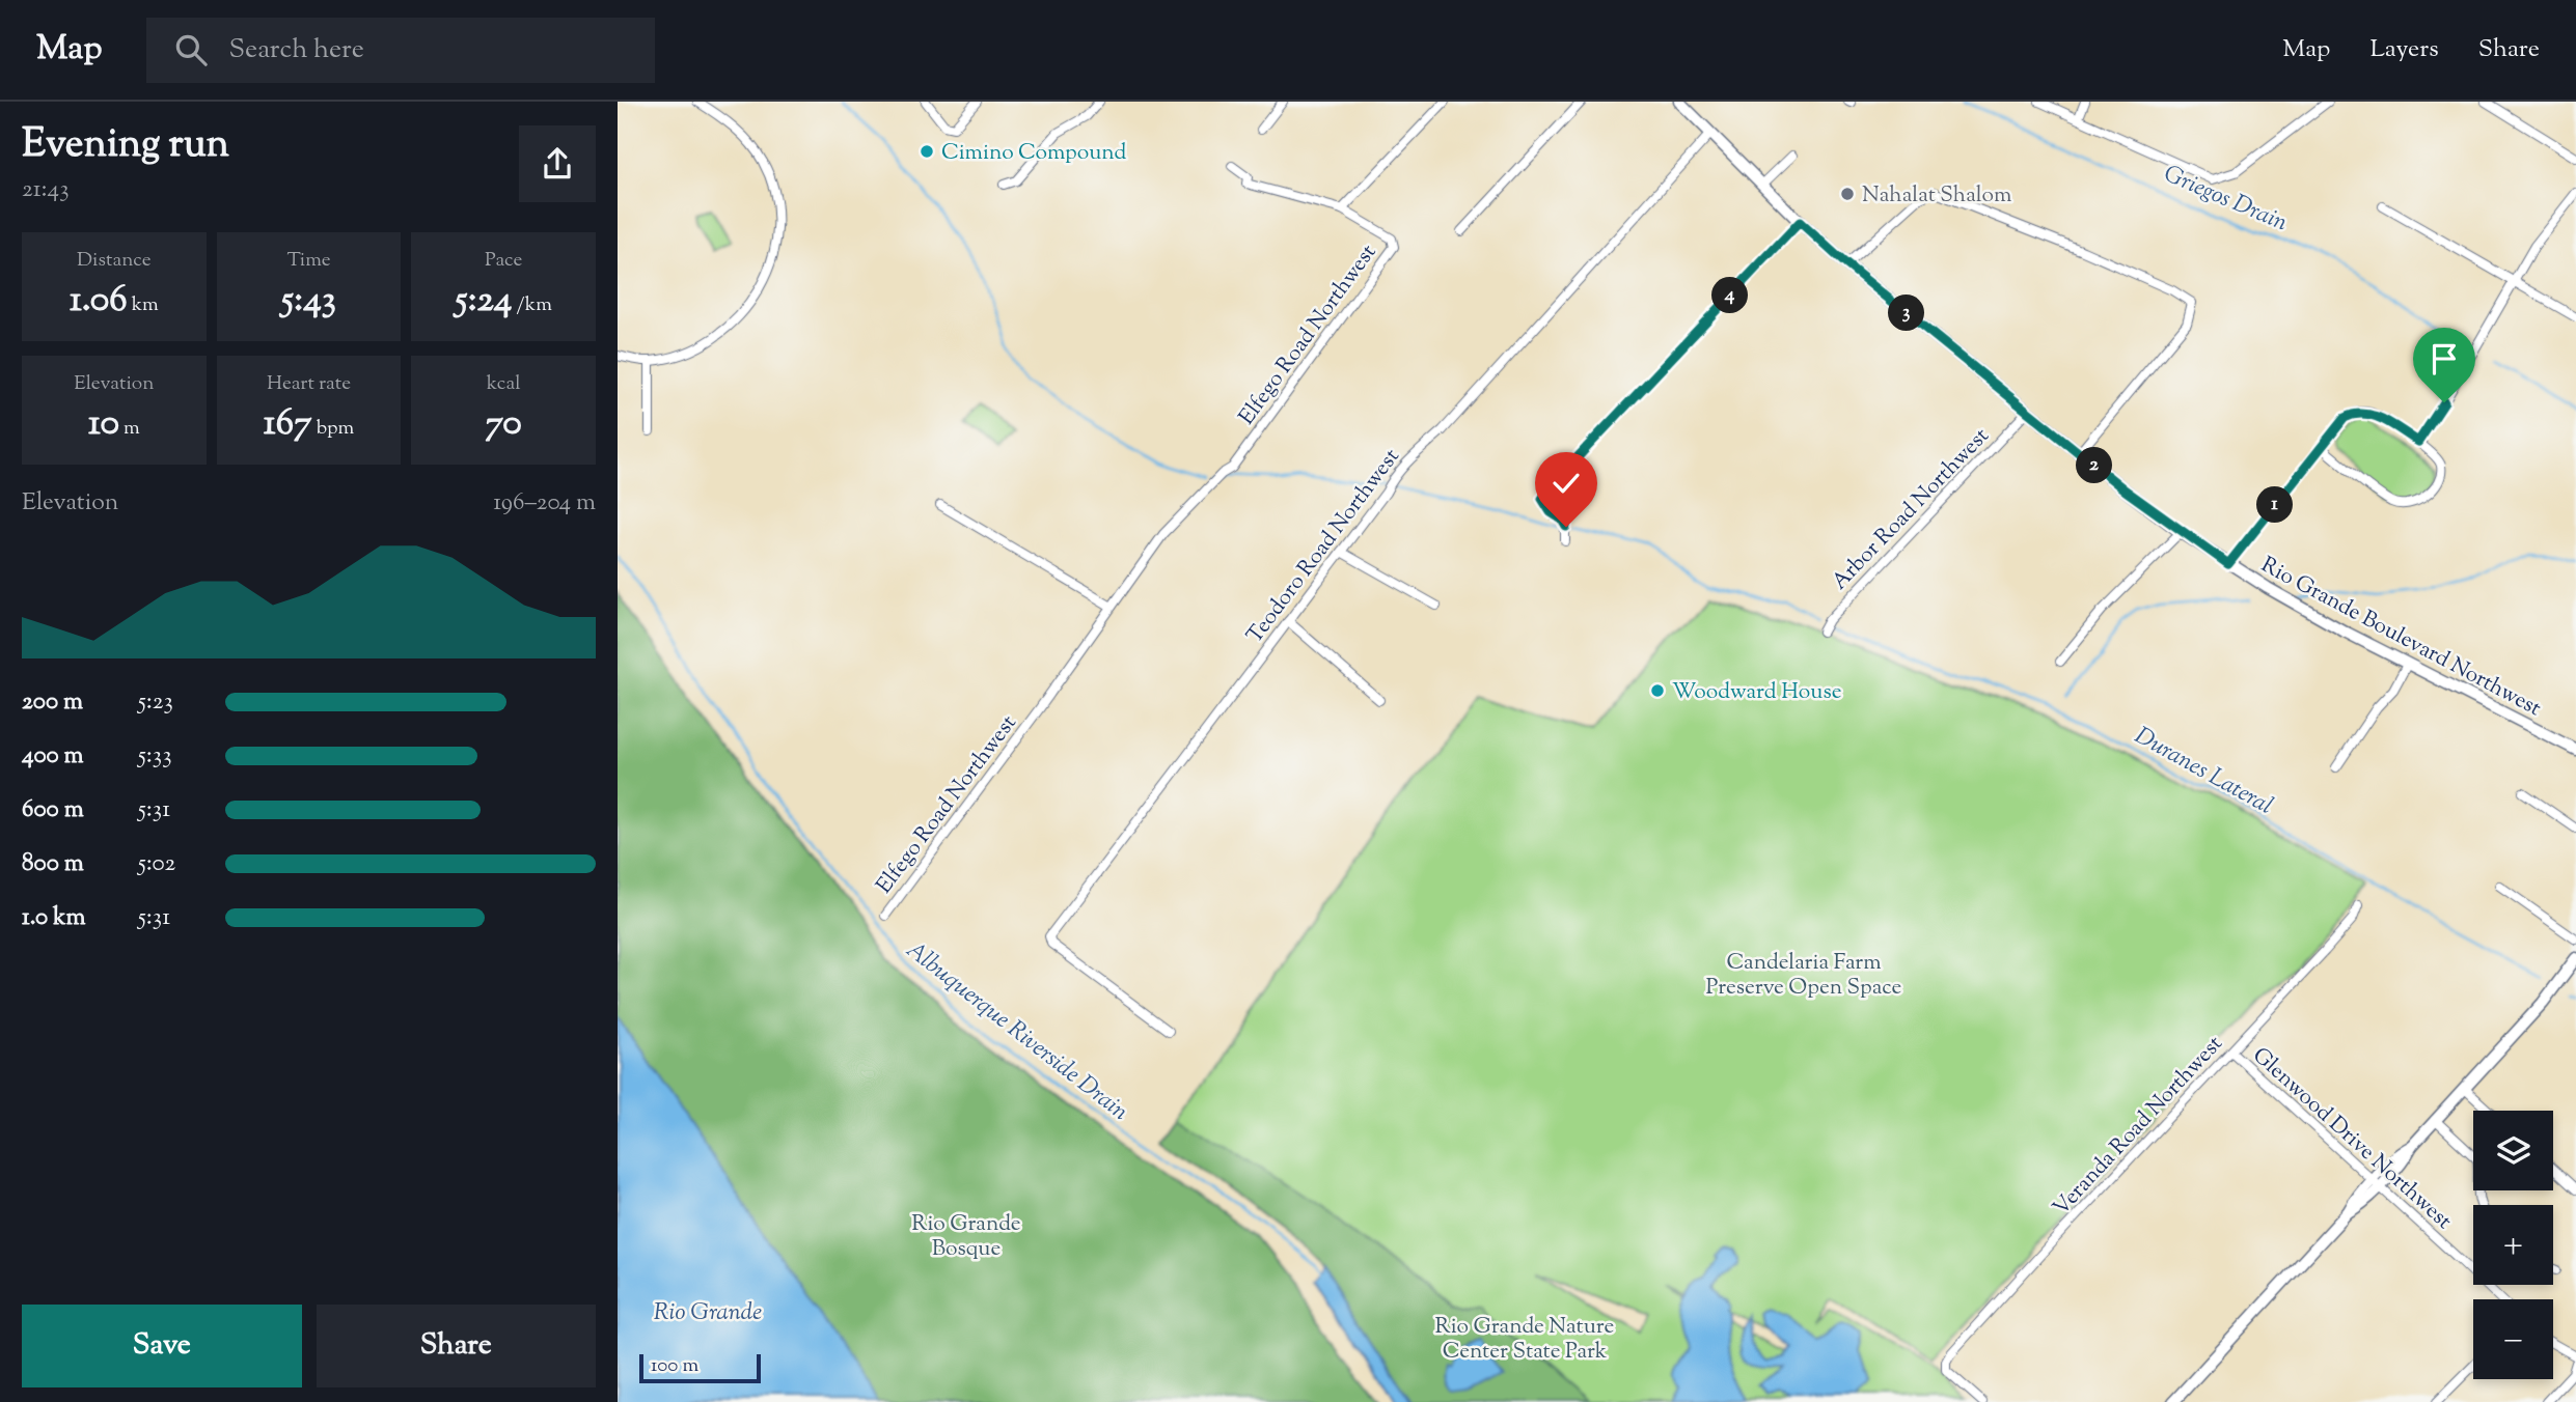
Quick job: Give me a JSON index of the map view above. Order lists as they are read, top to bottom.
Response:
{
  "streets": {
    "main road": ["Rio Grande Boulevard Northwest"],
    "street": [
      "Elfego Road Northwest",
      "Arbor Road Northwest",
      "Teodoro Road Northwest",
      "Veranda Road Northwest",
      "Glenwood Drive Northwest"
    ]
  },
  "crossings": [
    ["Arbor Road Northwest", "Rio Grande Boulevard Northwest"],
    ["Teodoro Road Northwest", "Rio Grande Boulevard Northwest"],
    ["Veranda Road Northwest", "Glenwood Drive Northwest"]
  ],
  "water": [
    "Griegos Drain",
    "Duranes Lateral",
    "Albuquerque Riverside Drain",
    "Rio Grande"
  ],
  "parks": ["Candelaria Farm Preserve Open Space", "Rio Grande Bosque", "Rio Grande Nature Center State Park"],
  "places": ["Cimino Compound", "Nahalat Shalom", "Woodward House"],
  "scale_bar": "100 m",
  "page": {
    "header": "Map",
    "search": "Search here",
    "nav": ["Map", "Layers", "Share"],
    "heading": ["Evening run", "21:43"],
    "stats": [
      ["Distance", "1.06 km"],
      ["Time", "5:43"],
      ["Pace", "5:24 /km"],
      ["Elevation", "10 m"],
      ["Heart rate", "167 bpm"],
      ["kcal", "70"]
    ],
    "pins": [
      "4",
      "3",
      "2",
      "1"
    ],
    "chart": ["Elevation", "196–204 m"],
    "list": [
      {
        "name": "200 m",
        "note": "5:23"
      },
      {
        "name": "400 m",
        "note": "5:33"
      },
      {
        "name": "600 m",
        "note": "5:31"
      },
      {
        "name": "800 m",
        "note": "5:02"
      },
      {
        "name": "1.0 km",
        "note": "5:31"
      }
    ],
    "map_buttons": ["+", "−"],
    "buttons": ["Save", "Share"],
    "scale": "100 m"
  }
}
